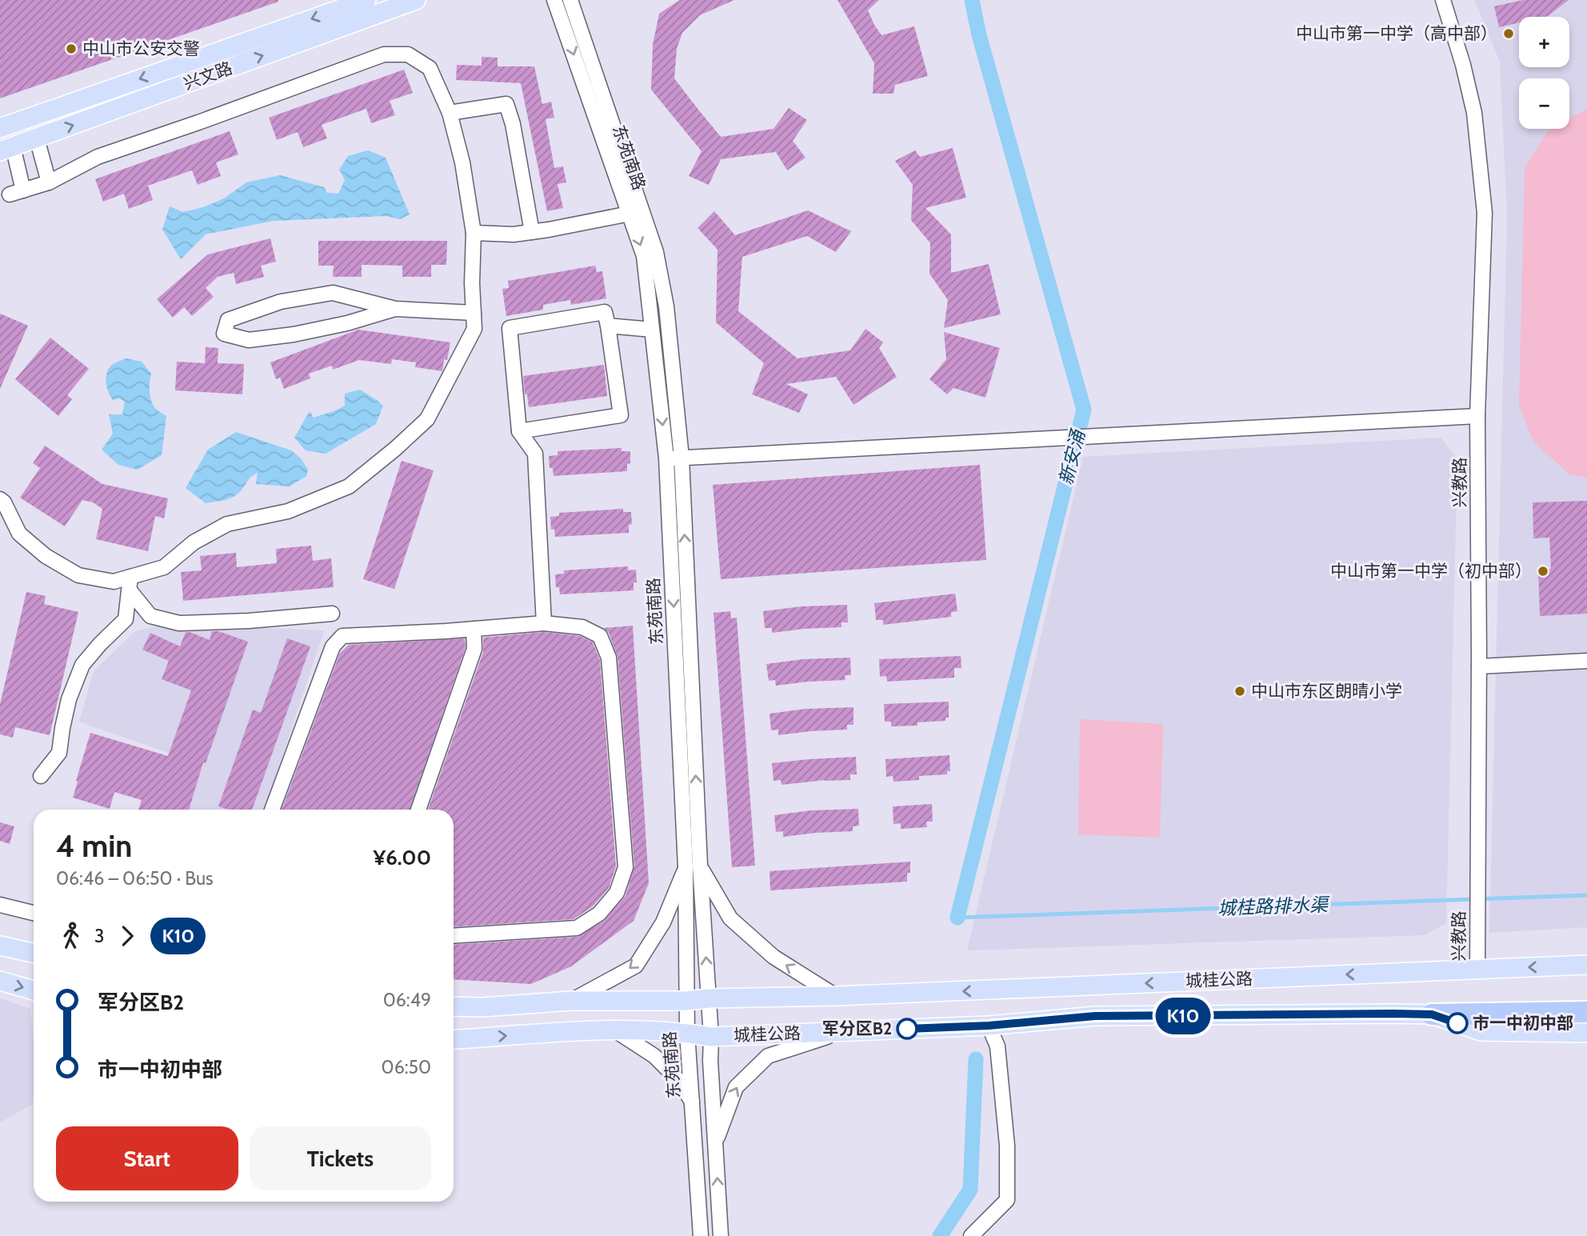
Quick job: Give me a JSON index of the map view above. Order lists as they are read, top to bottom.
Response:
{
  "streets": {
    "main road": ["兴文路", "城桂公路"],
    "street": ["东苑南路", "兴教路"]
  },
  "crossings": [
    ["东苑南路", "城桂公路"],
    ["兴教路", "城桂公路"]
  ],
  "water": ["新安涌", "城桂路排水渠"],
  "places": [
    "中山市第一中学（高中部）",
    "中山市公安交警",
    "中山市第一中学（初中部）",
    "中山市东区朗晴小学",
    "市一中初中部",
    "军分区B2"
  ],
  "lines": ["bus line K10"],
  "page": {
    "on_map": "K10",
    "map_buttons": ["+", "−"],
    "heading": ["4 min", "06:46 – 06:50 · Bus", "¥6.00"],
    "legs": ["3", "K10"],
    "list": [
      {
        "name": "军分区B2",
        "value": "06:49"
      },
      {
        "name": "市一中初中部",
        "value": "06:50"
      }
    ],
    "buttons": ["Start", "Tickets"]
  }
}
